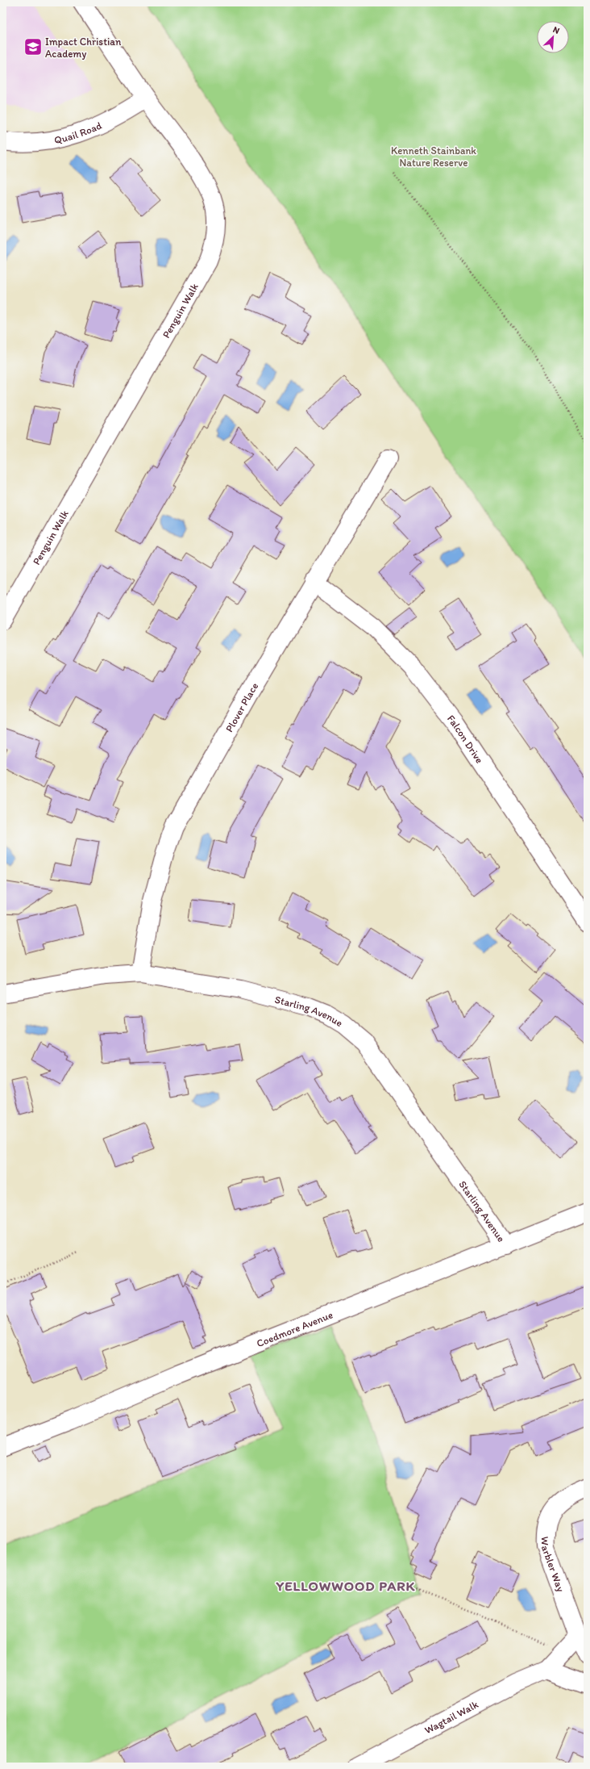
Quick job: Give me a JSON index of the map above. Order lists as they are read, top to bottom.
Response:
{
  "streets": {
    "street": [
      "Quail Road",
      "Penguin Walk",
      "Plover Place",
      "Falcon Drive",
      "Starling Avenue",
      "Coedmore Avenue",
      "Warbler Way",
      "Wagtail Walk"
    ]
  },
  "crossings": [
    ["Quail Road", "Penguin Walk"],
    ["Plover Place", "Falcon Drive"],
    ["Plover Place", "Starling Avenue"],
    ["Starling Avenue", "Coedmore Avenue"],
    ["Warbler Way", "Wagtail Walk"]
  ],
  "districts": ["YELLOWWOOD PARK"],
  "parks": ["Kenneth Stainbank Nature Reserve"],
  "places": {
    "school or university": ["Impact Christian Academy"]
  },
  "north": "top right"
}
